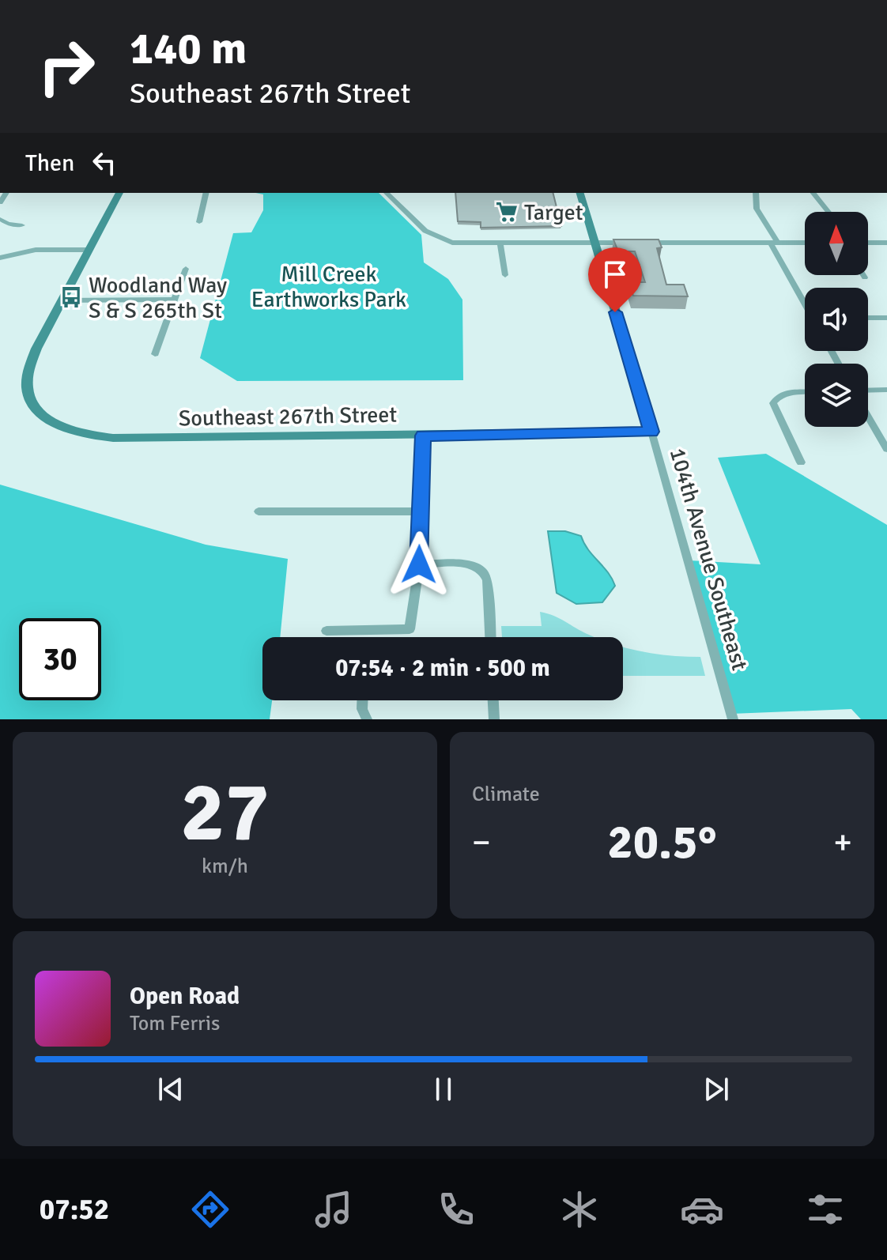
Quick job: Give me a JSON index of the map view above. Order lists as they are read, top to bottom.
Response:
{
  "streets": {
    "street": ["Southeast 267th Street", "104th Avenue Southeast"]
  },
  "crossings": [
    ["Southeast 267th Street", "104th Avenue Southeast"]
  ],
  "parks": ["Mill Creek Earthworks Park"],
  "places": {
    "supermarket": ["Target"],
    "bus stop": ["Woodland Way S & S 265th St"]
  },
  "north": "top",
  "page": {
    "turn": ["140 m", "Southeast 267th Street"],
    "then": "Then",
    "limit": "30",
    "trip": "07:54 · 2 min · 500 m",
    "tile": [
      ["27", "km/h"],
      "Climate"
    ],
    "heat": ["−", "20.5°", "+"],
    "song": ["Open Road", "Tom Ferris"],
    "tabs": "07:52"
  }
}
